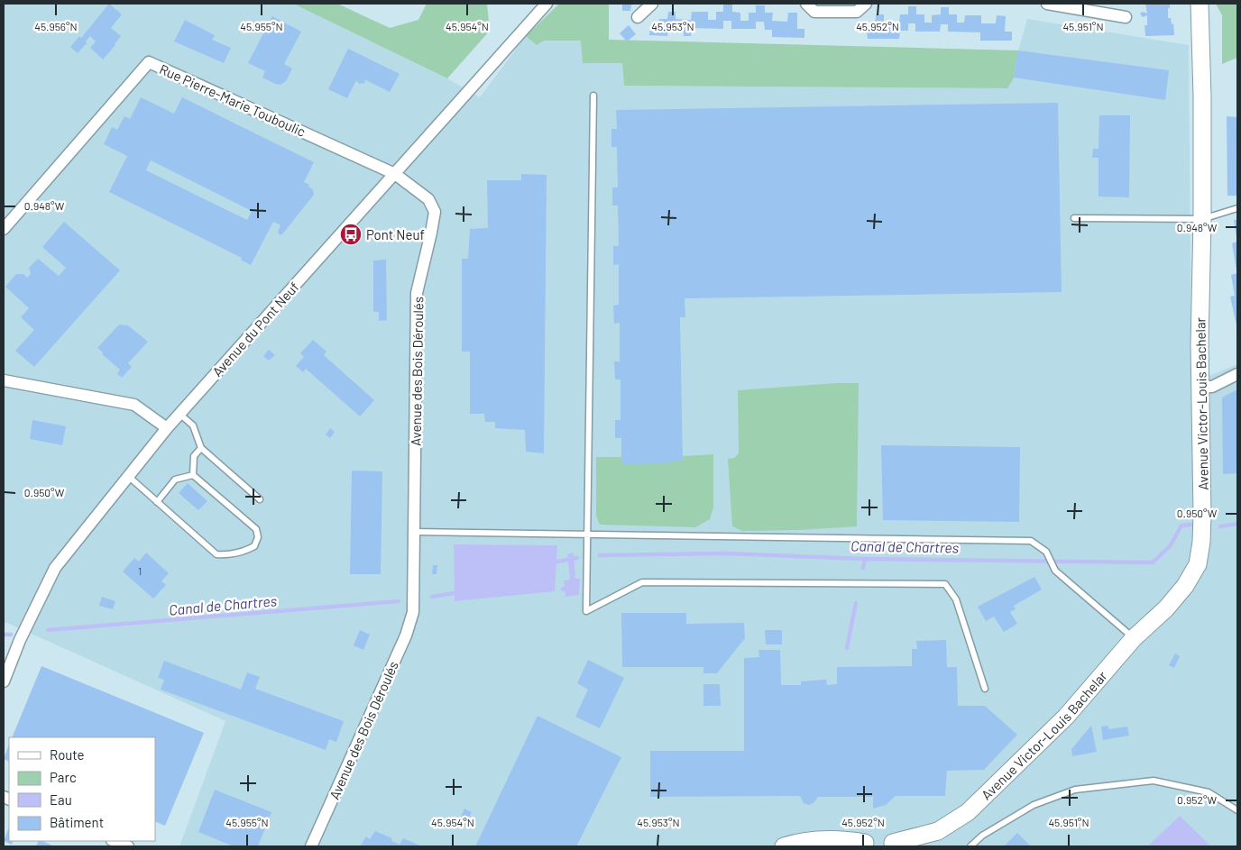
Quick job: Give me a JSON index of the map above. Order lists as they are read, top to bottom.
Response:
{
  "streets": {
    "main road": ["Avenue Victor-Louis Bachelar"],
    "street": ["Rue Pierre-Marie Touboulic", "Avenue du Pont Neuf", "Avenue des Bois Déroulés"]
  },
  "crossings": [
    ["Rue Pierre-Marie Touboulic", "Avenue du Pont Neuf"],
    ["Rue Pierre-Marie Touboulic", "Avenue des Bois Déroulés"],
    ["Avenue du Pont Neuf", "Avenue des Bois Déroulés"]
  ],
  "water": ["Canal de Chartres"],
  "places": {
    "bus stop": ["Pont Neuf"]
  },
  "house_numbers": ["1"],
  "legend": [
    "Route",
    "Parc",
    "Eau",
    "Bâtiment"
  ],
  "coordinates": [
    "45.956°N",
    "45.955°N",
    "45.954°N",
    "45.953°N",
    "45.952°N",
    "45.951°N",
    "0.948°W",
    "0.950°W",
    "0.952°W"
  ]
}
